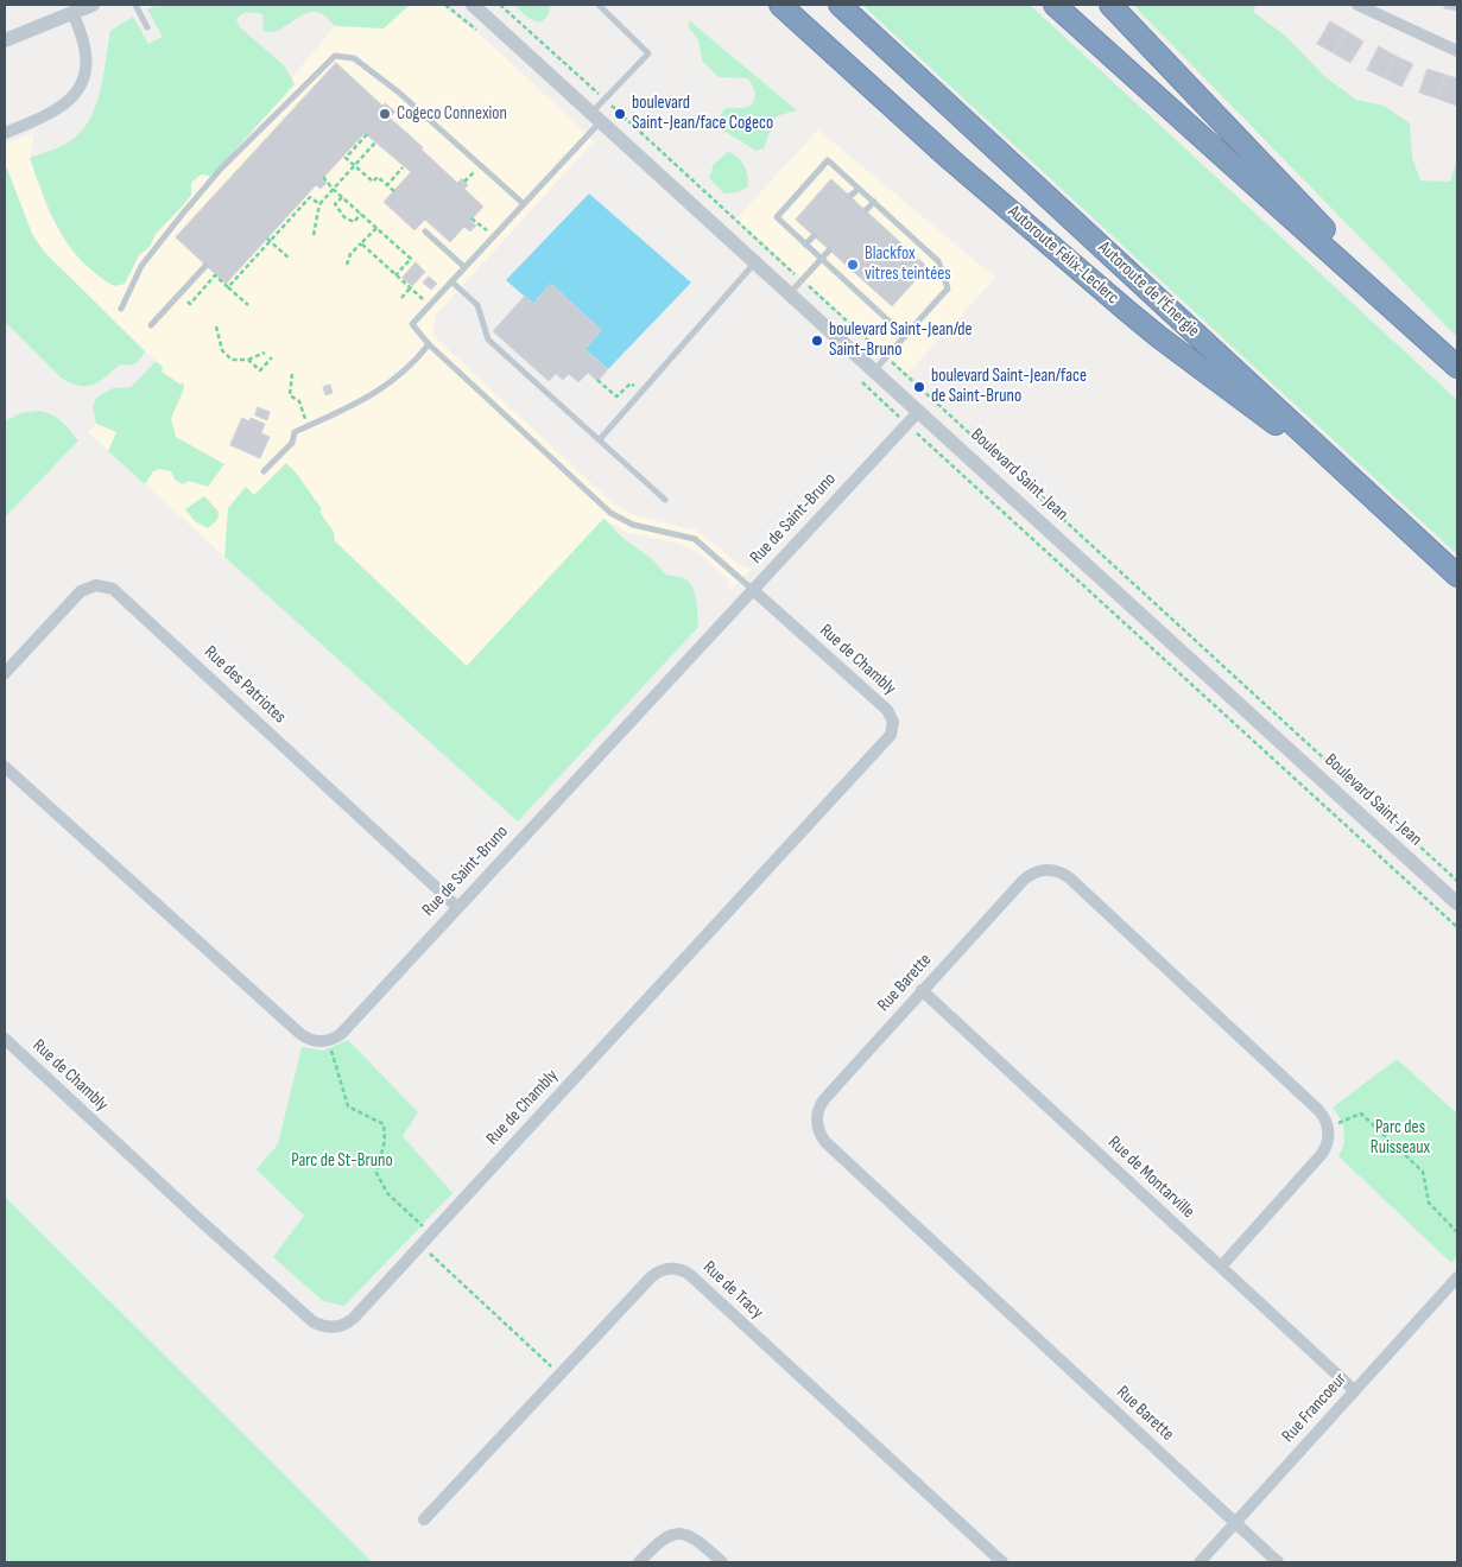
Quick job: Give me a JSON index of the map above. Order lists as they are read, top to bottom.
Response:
{
  "streets": {
    "highway": ["Autoroute Félix-Leclerc", "Autoroute de l'Énergie"],
    "street": [
      "Boulevard Saint-Jean",
      "Rue de Saint-Bruno",
      "Rue de Chambly",
      "Rue des Patriotes",
      "Rue Barette",
      "Rue de Montarville",
      "Rue de Tracy",
      "Rue Francoeur"
    ]
  },
  "crossings": [
    ["Autoroute Félix-Leclerc", "Autoroute de l'Énergie"],
    ["Boulevard Saint-Jean", "Rue de Saint-Bruno"],
    ["Rue de Saint-Bruno", "Rue de Chambly"],
    ["Rue de Saint-Bruno", "Rue des Patriotes"],
    ["Rue Barette", "Rue de Montarville"],
    ["Rue Barette", "Rue Francoeur"],
    ["Rue de Montarville", "Rue Francoeur"]
  ],
  "parks": ["Parc des Ruisseaux", "Parc de St-Bruno"],
  "places": [
    "Cogeco Connexion",
    "boulevard Saint-Jean/face Cogeco",
    "Blackfox vitres teintées",
    "boulevard Saint-Jean/de Saint-Bruno",
    "boulevard Saint-Jean/face de Saint-Bruno"
  ]
}
